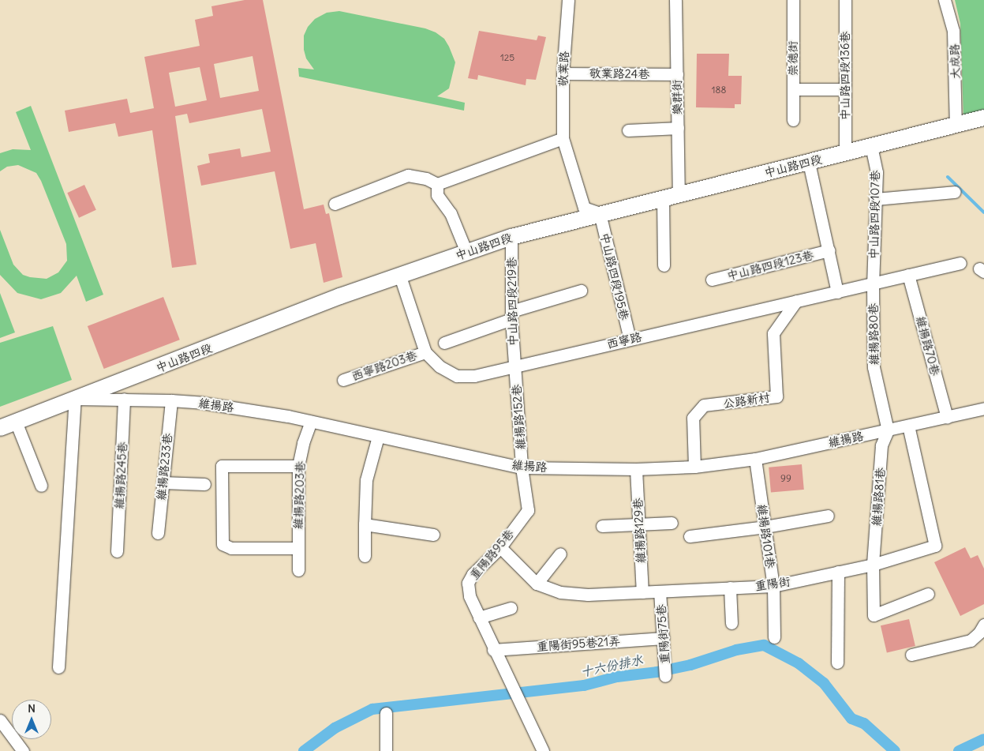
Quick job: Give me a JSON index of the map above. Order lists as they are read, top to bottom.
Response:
{
  "streets": {
    "main road": ["中山路四段"],
    "street": [
      "崇德街",
      "大成路",
      "敬業路",
      "敬業路24巷",
      "中山路四段136巷",
      "樂群街",
      "中山路四段107巷",
      "中山路四段123巷",
      "中山路四段195巷",
      "中山路四段219巷",
      "維揚路80巷",
      "西寧路",
      "維揚路70巷",
      "西寧路203巷",
      "公路新村",
      "維揚路",
      "維揚路152巷",
      "維揚路233巷",
      "維揚路245巷",
      "維揚路203巷",
      "維揚路81巷",
      "維揚路129巷",
      "維揚路101巷",
      "重陽路95巷",
      "重陽街",
      "重陽街75巷",
      "重陽街95巷21弄"
    ]
  },
  "crossings": [
    ["崇德街", "中山路四段136巷"],
    ["大成路", "中山路四段"],
    ["敬業路", "敬業路24巷"],
    ["敬業路", "中山路四段"],
    ["敬業路", "中山路四段195巷"],
    ["敬業路24巷", "樂群街"],
    ["中山路四段136巷", "中山路四段"],
    ["樂群街", "中山路四段"],
    ["中山路四段", "中山路四段107巷"],
    ["中山路四段", "中山路四段123巷"],
    ["中山路四段", "中山路四段195巷"],
    ["中山路四段", "中山路四段219巷"],
    ["中山路四段", "西寧路"],
    ["中山路四段", "維揚路"],
    ["中山路四段107巷", "維揚路80巷"],
    ["中山路四段107巷", "西寧路"],
    ["中山路四段123巷", "西寧路"],
    ["中山路四段195巷", "西寧路"],
    ["中山路四段219巷", "西寧路"],
    ["中山路四段219巷", "維揚路152巷"],
    ["維揚路80巷", "西寧路"],
    ["維揚路80巷", "維揚路"],
    ["維揚路80巷", "維揚路81巷"],
    ["西寧路", "維揚路70巷"],
    ["西寧路", "西寧路203巷"],
    ["西寧路", "公路新村"],
    ["西寧路", "維揚路152巷"],
    ["維揚路70巷", "維揚路"],
    ["公路新村", "維揚路"],
    ["維揚路", "維揚路152巷"],
    ["維揚路", "維揚路233巷"],
    ["維揚路", "維揚路245巷"],
    ["維揚路", "維揚路203巷"],
    ["維揚路", "維揚路81巷"],
    ["維揚路", "維揚路129巷"],
    ["維揚路", "維揚路101巷"],
    ["維揚路", "重陽路95巷"],
    ["維揚路", "重陽街"],
    ["維揚路152巷", "重陽路95巷"],
    ["維揚路81巷", "重陽街"],
    ["維揚路129巷", "重陽街"],
    ["維揚路101巷", "重陽街"],
    ["重陽路95巷", "重陽街"],
    ["重陽路95巷", "重陽街95巷21弄"],
    ["重陽街", "重陽街75巷"],
    ["重陽街75巷", "重陽街95巷21弄"]
  ],
  "water": ["十六份排水"],
  "house_numbers": ["125", "188", "99"],
  "north": "top"
}
